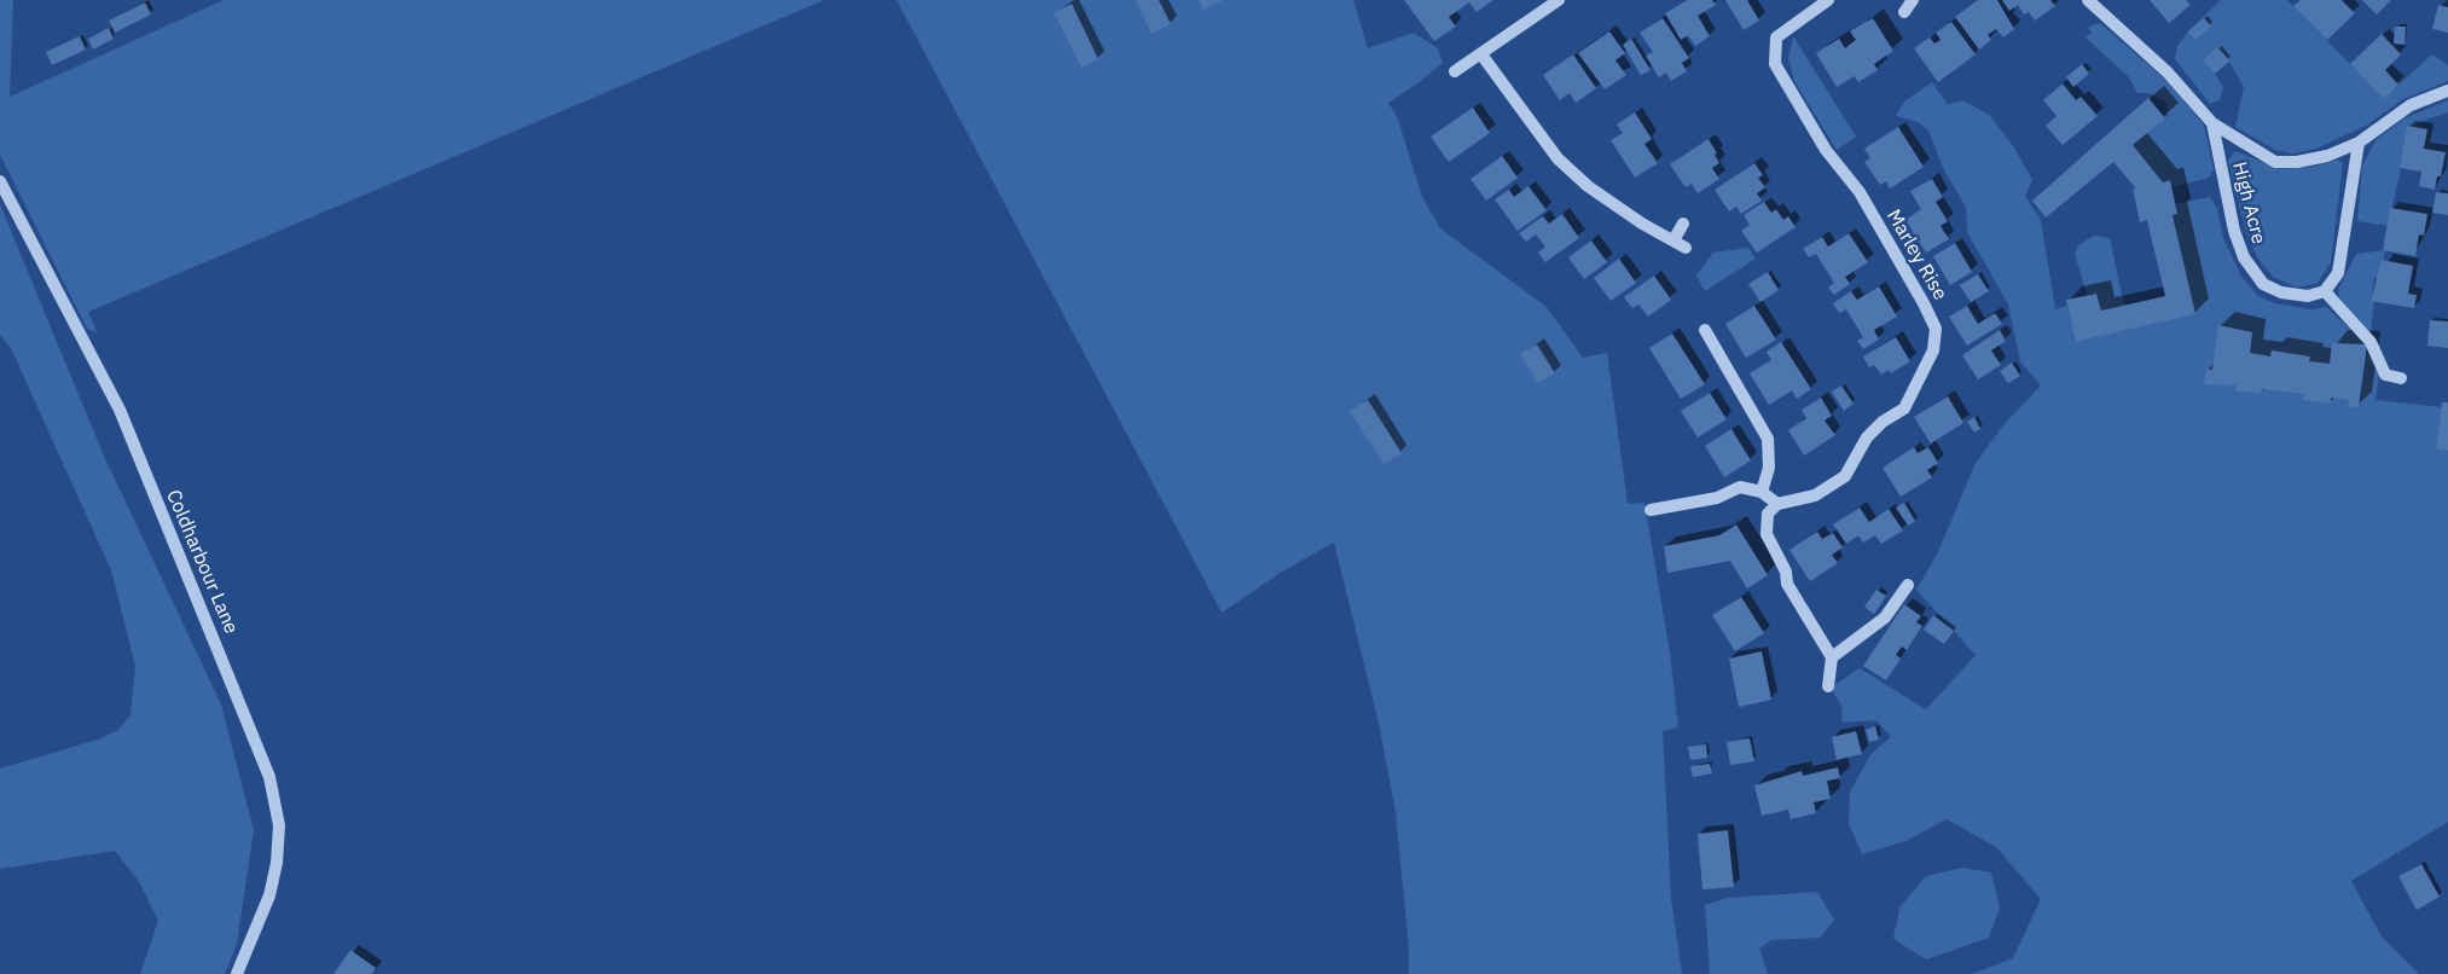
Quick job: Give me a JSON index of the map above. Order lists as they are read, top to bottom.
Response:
{
  "streets": {
    "street": ["High Acre", "Marley Rise", "Coldharbour Lane"]
  }
}
